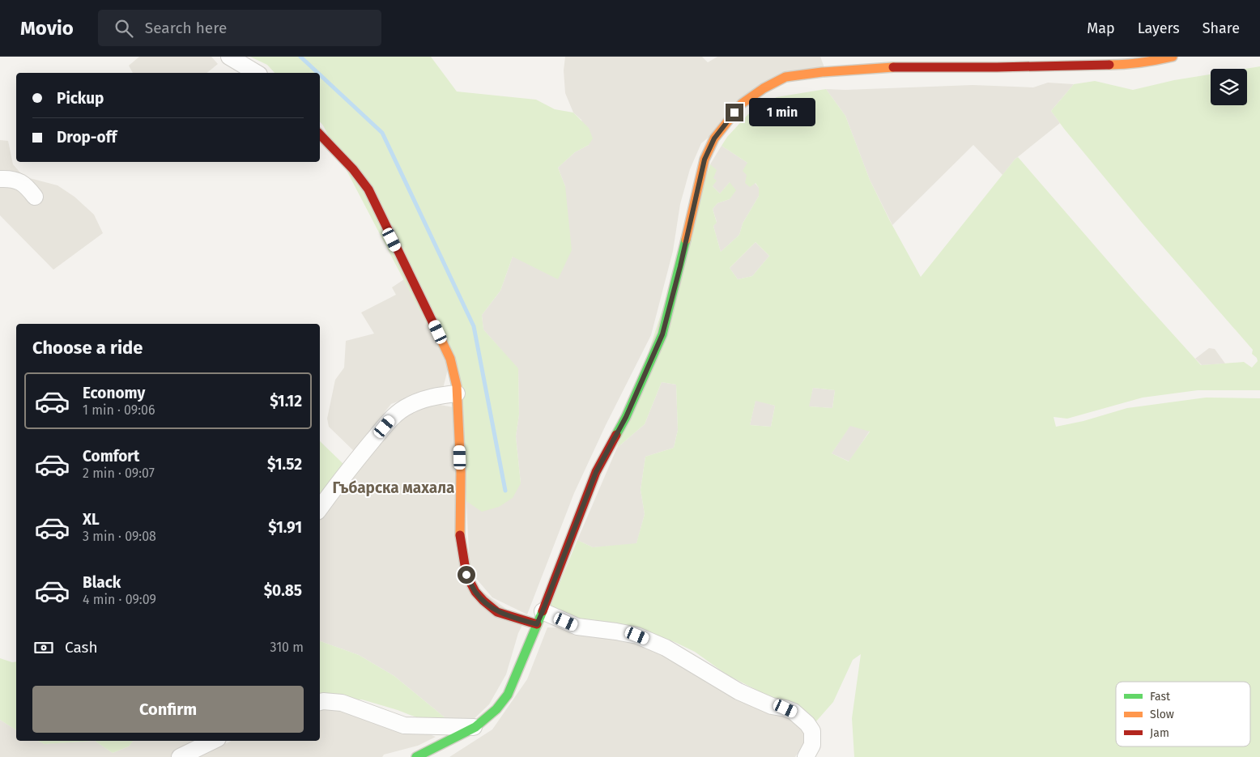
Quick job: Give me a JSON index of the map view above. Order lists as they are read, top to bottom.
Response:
{
  "districts": ["Гъбарска махала"],
  "legend": ["Fast", "Slow", "Jam"],
  "page": {
    "header": "Movio",
    "search": "Search here",
    "nav": ["Map", "Layers", "Share"],
    "banner": ["Pickup", "Drop-off"],
    "bubble": "1 min",
    "heading": "Choose a ride",
    "list": [
      {
        "name": "Economy",
        "note": "1 min · 09:06",
        "value": "$1.12"
      },
      {
        "name": "Comfort",
        "note": "2 min · 09:07",
        "value": "$1.52"
      },
      {
        "name": "XL",
        "note": "3 min · 09:08",
        "value": "$1.91"
      },
      {
        "name": "Black",
        "note": "4 min · 09:09",
        "value": "$0.85"
      }
    ],
    "pay": ["Cash", "310 m"],
    "buttons": "Confirm"
  }
}
